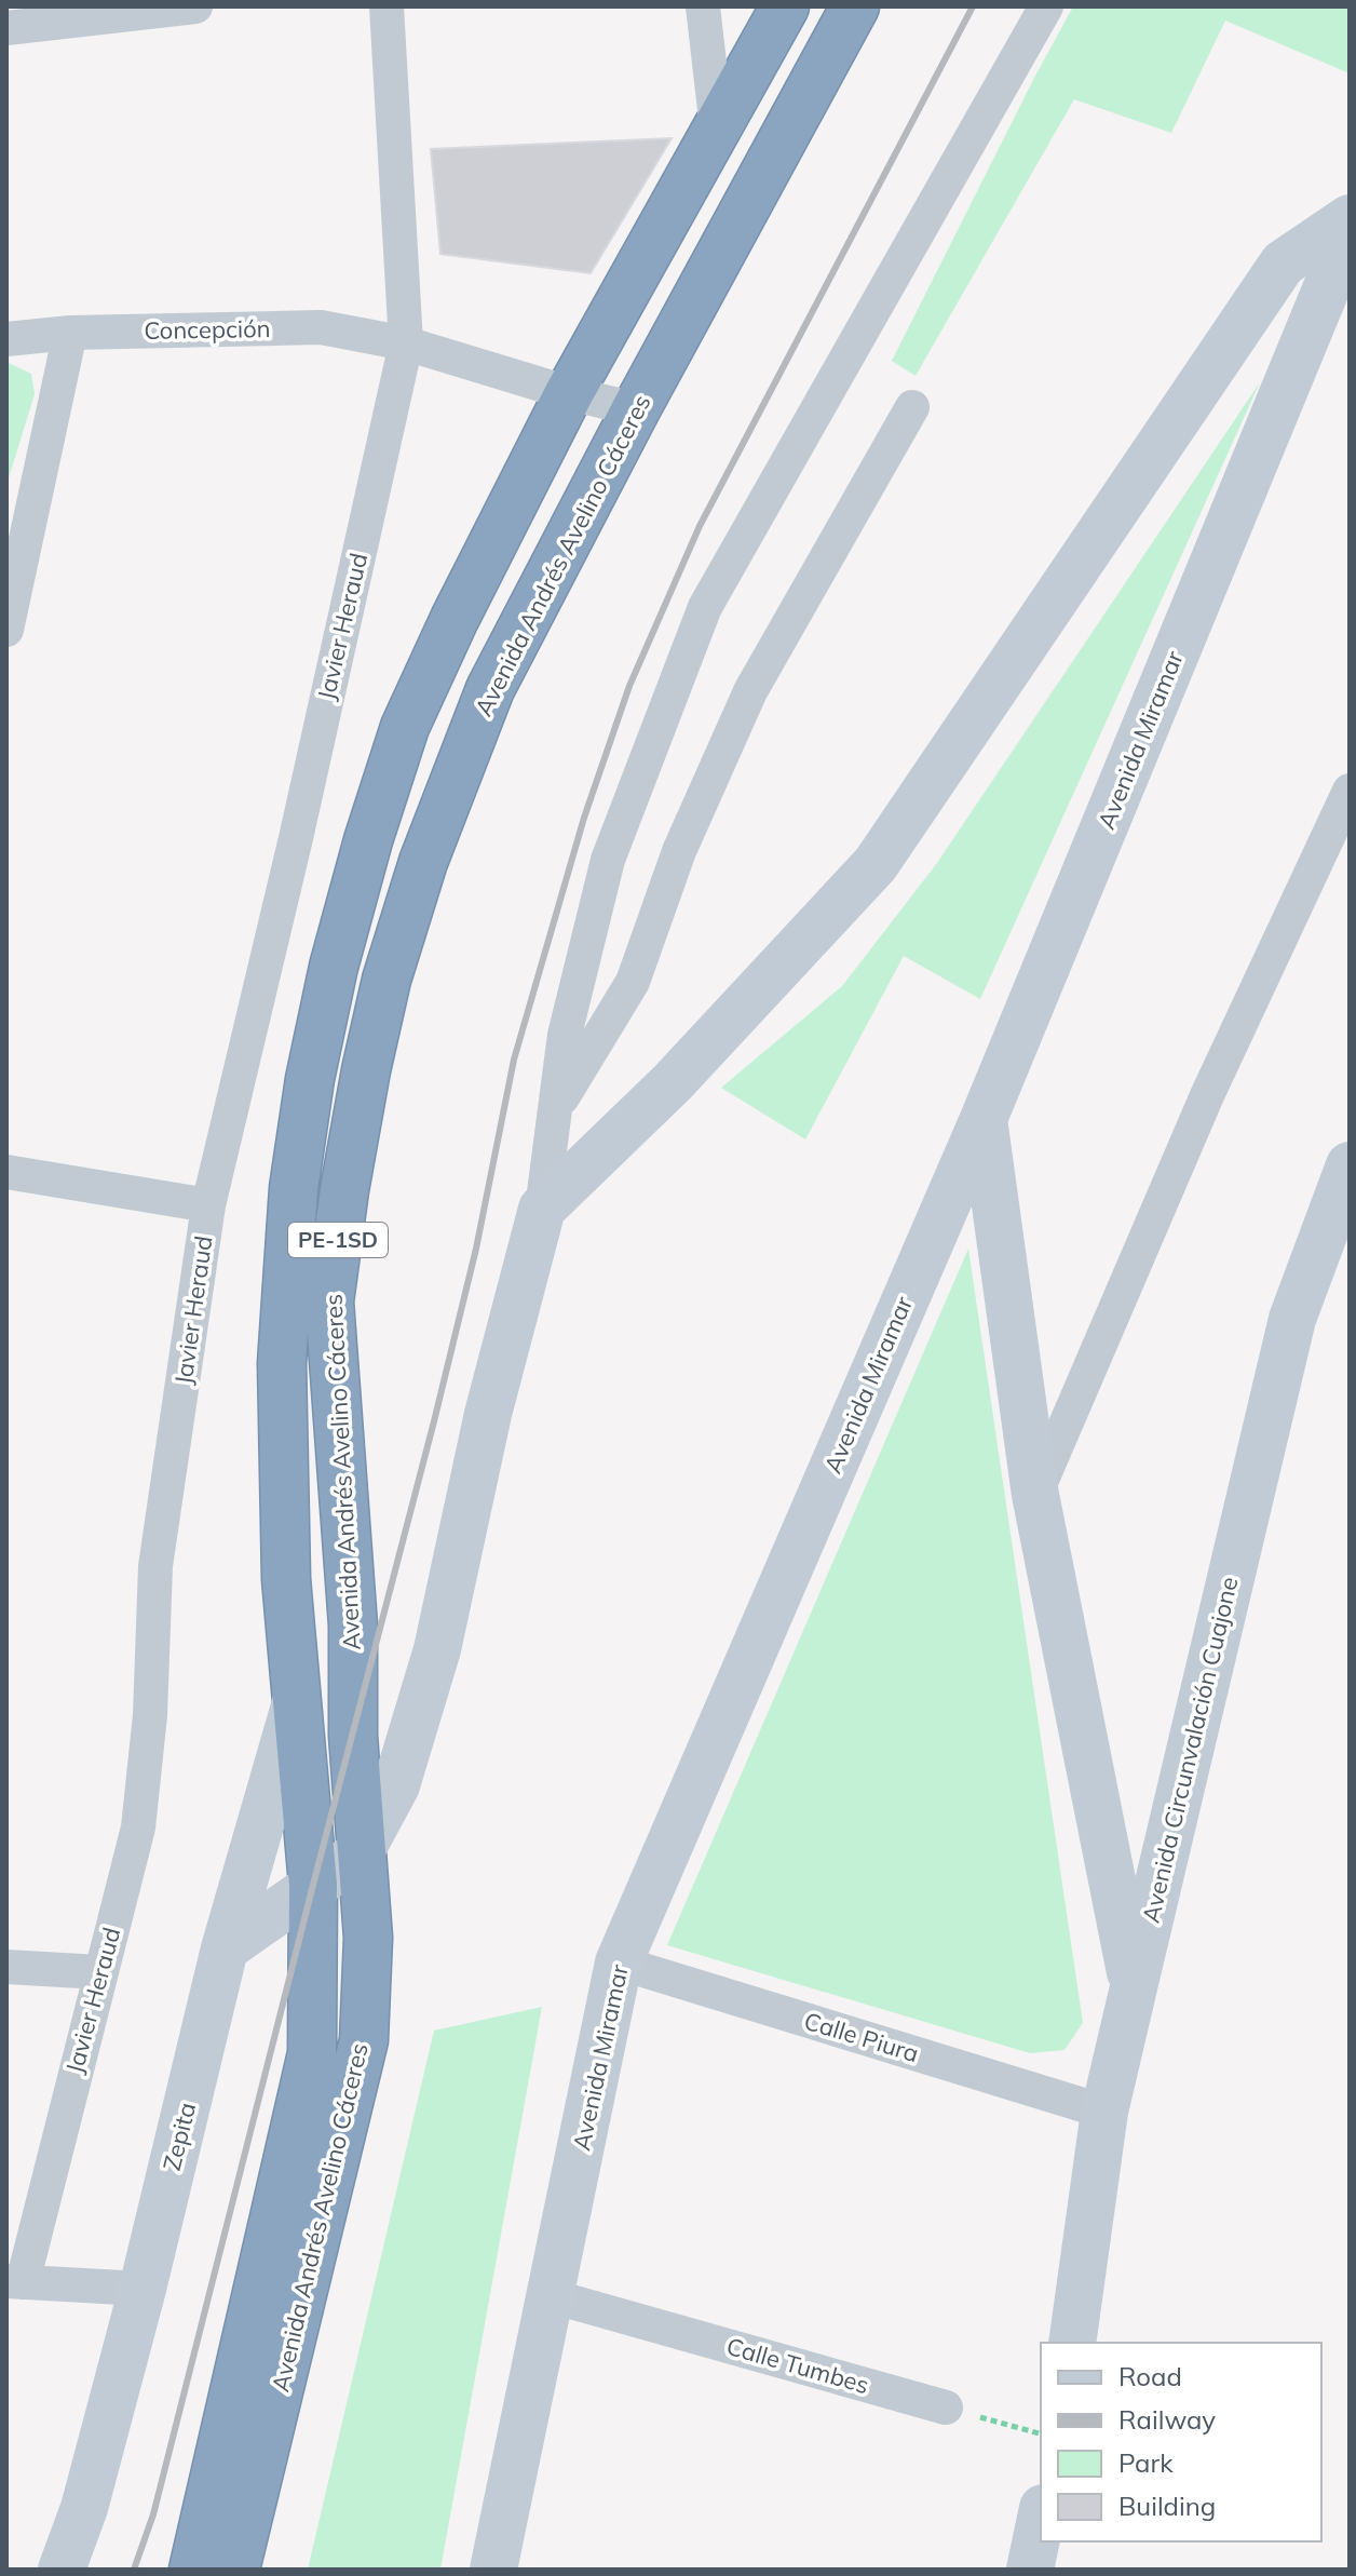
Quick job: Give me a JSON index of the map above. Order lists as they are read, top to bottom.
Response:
{
  "streets": {
    "highway": ["Avenida Andrés Avelino Cáceres", "PE-1SD"],
    "main road": ["Avenida Miramar", "Avenida Circunvalación Cuajone", "Zepita"],
    "street": [
      "Concepción",
      "Javier Heraud",
      "Calle Piura",
      "Calle Tumbes"
    ]
  },
  "crossings": [
    ["Concepción", "Avenida Andrés Avelino Cáceres"],
    ["Concepción", "Javier Heraud"],
    ["Avenida Andrés Avelino Cáceres", "Zepita"],
    ["Avenida Miramar", "Calle Piura"],
    ["Avenida Miramar", "Calle Tumbes"],
    ["Avenida Circunvalación Cuajone", "Calle Piura"]
  ],
  "legend": [
    "Road",
    "Railway",
    "Park",
    "Building"
  ]
}
